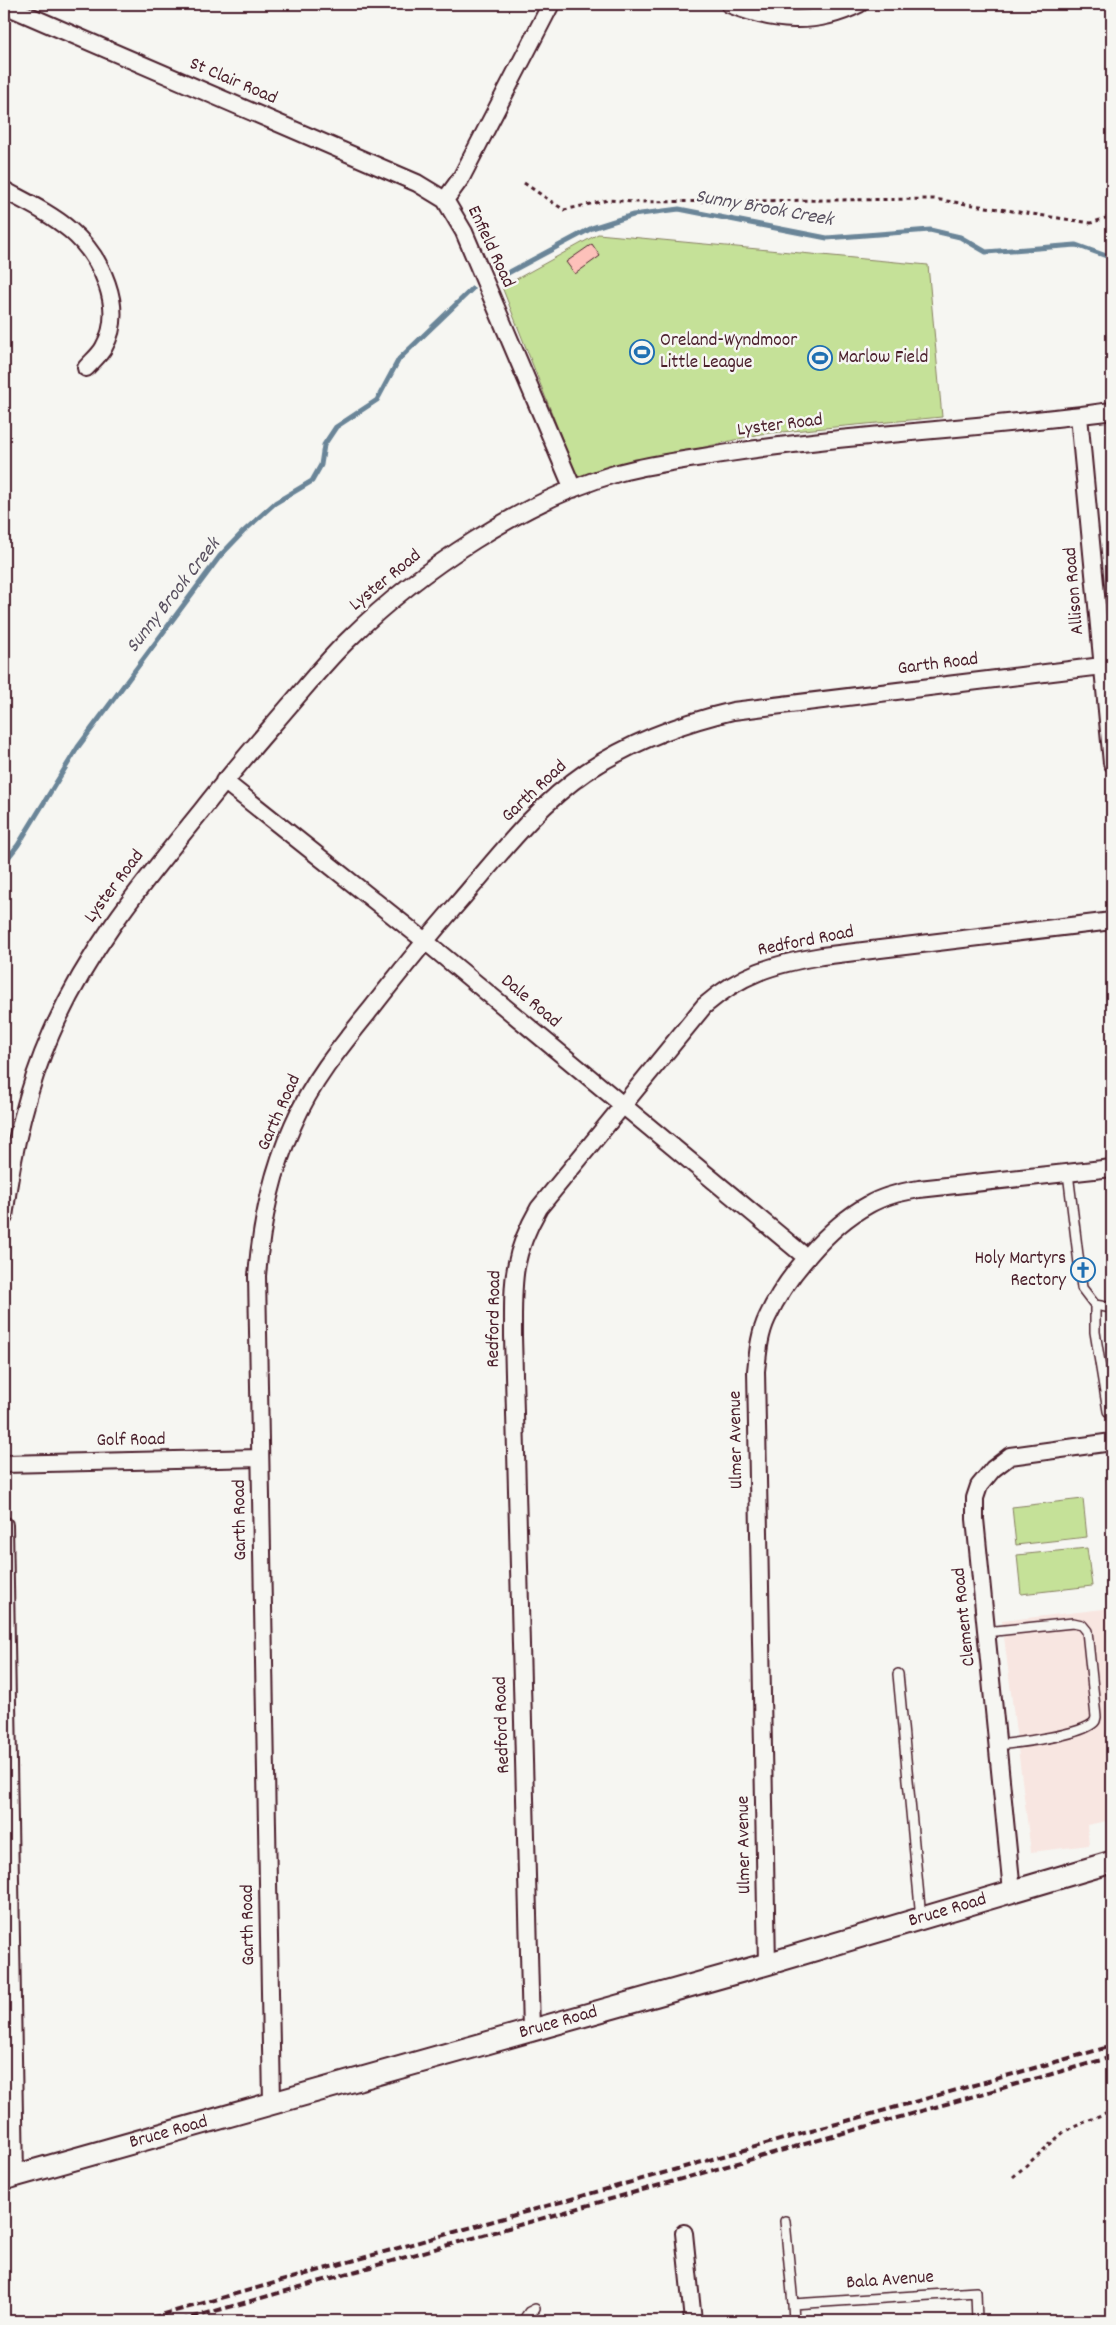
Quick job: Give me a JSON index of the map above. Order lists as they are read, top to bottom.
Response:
{
  "streets": {
    "street": [
      "St Clair Road",
      "Enfield Road",
      "Lyster Road",
      "Allison Road",
      "Garth Road",
      "Redford Road",
      "Dale Road",
      "Ulmer Avenue",
      "Golf Road",
      "Clement Road",
      "Bruce Road"
    ],
    "lane": ["Bala Avenue"]
  },
  "crossings": [
    ["St Clair Road", "Enfield Road"],
    ["Enfield Road", "Lyster Road"],
    ["Lyster Road", "Allison Road"],
    ["Lyster Road", "Dale Road"],
    ["Allison Road", "Garth Road"],
    ["Garth Road", "Dale Road"],
    ["Garth Road", "Golf Road"],
    ["Garth Road", "Bruce Road"],
    ["Redford Road", "Dale Road"],
    ["Redford Road", "Bruce Road"],
    ["Dale Road", "Ulmer Avenue"],
    ["Ulmer Avenue", "Bruce Road"],
    ["Clement Road", "Bruce Road"]
  ],
  "water": ["Sunny Brook Creek"],
  "places": {
    "sports": ["Oreland-Wyndmoor Little League", "Marlow Field"],
    "church": ["Holy Martyrs Rectory"]
  }
}
